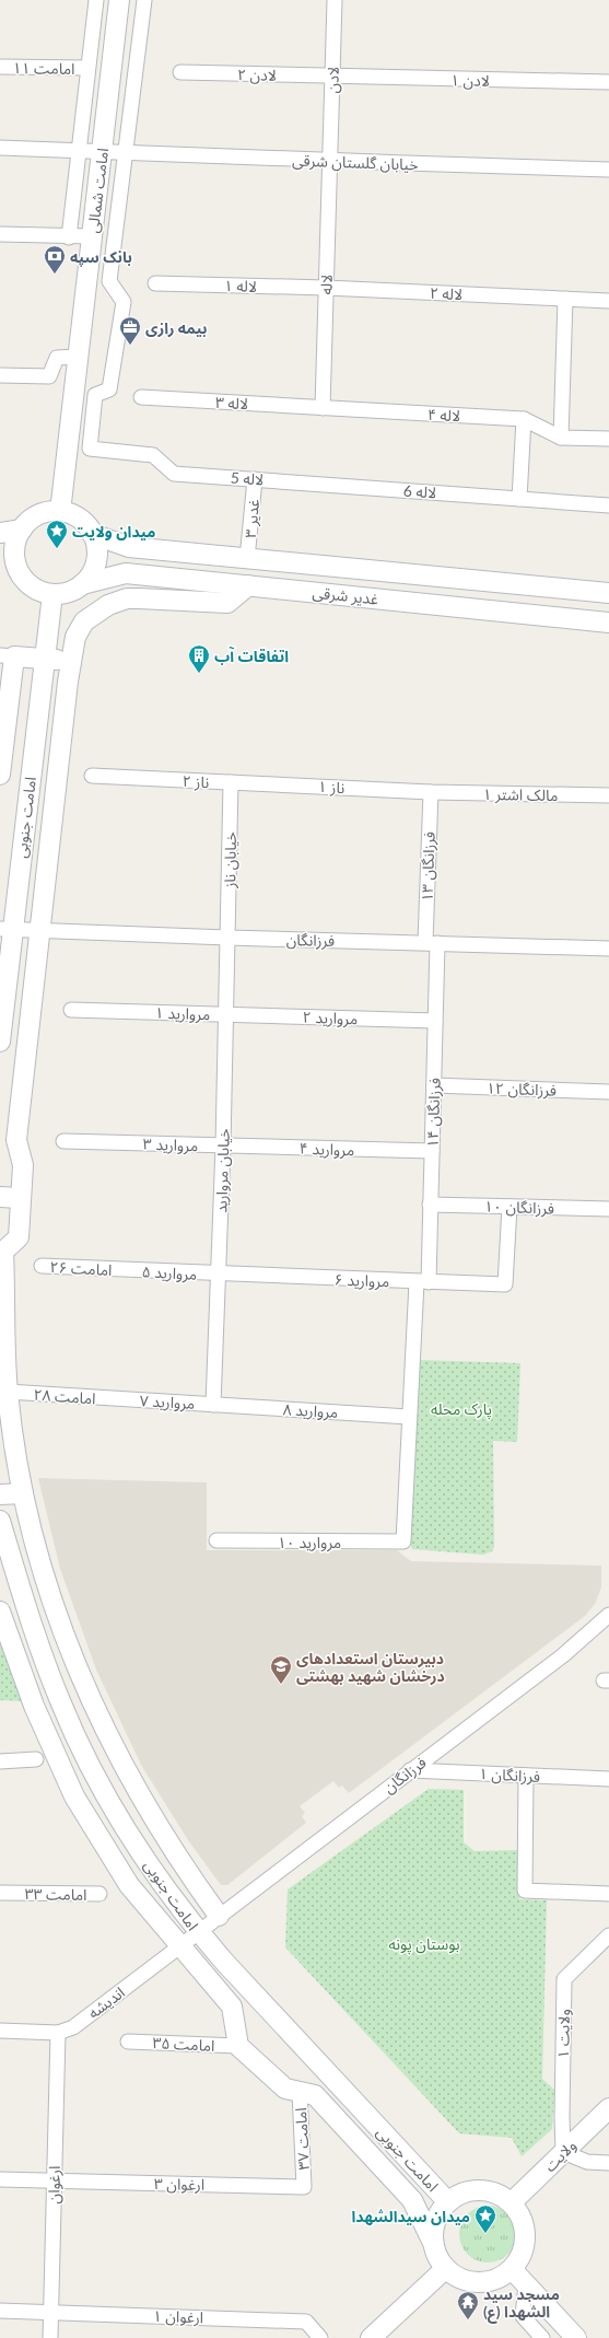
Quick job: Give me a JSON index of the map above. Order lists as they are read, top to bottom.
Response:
{
  "streets": {
    "main road": [
      "امامت شمالی",
      "غدیر شرقی",
      "امامت جنوبی",
      "ولایت"
    ],
    "street": [
      "امامت ۱۱",
      "لادن ۲",
      "لادن",
      "لادن ۱",
      "خیابان گلستان شرقی",
      "لاله",
      "لاله ۱",
      "لاله ۲",
      "لاله ۳",
      "لاله ۴",
      "لاله 5",
      "لاله 6",
      "غدیر ۳",
      "ناز ۲",
      "ناز ۱",
      "مالک اشتر ۱",
      "خیابان ناز",
      "فرزانگان ۱۳",
      "فرزانگان",
      "مروارید ۱",
      "مروارید ۲",
      "فرزانگان ۱۲",
      "فرزانگان ۱۴",
      "مروارید ۳",
      "مروارید ۴",
      "خیابان مروارید",
      "فرزانگان ۱۰",
      "امامت ۲۶",
      "مروارید ۵",
      "مروارید ۶",
      "امامت ۲۸",
      "مروارید ۷",
      "مروارید ۸",
      "مروارید ۱۰",
      "فرزانگان ۱",
      "امامت ۳۳",
      "اندیشه",
      "ولایت ۱",
      "امامت ۳۵",
      "امامت ۳۷",
      "ارغوان ۳",
      "ارغوان",
      "ارغوان ۱"
    ]
  },
  "crossings": [
    ["لادن ۲", "لادن"],
    ["لادن ۲", "لادن ۱"],
    ["لادن", "لادن ۱"],
    ["لادن", "خیابان گلستان شرقی"],
    ["لادن", "لاله"],
    ["خیابان گلستان شرقی", "امامت شمالی"],
    ["خیابان گلستان شرقی", "لاله"],
    ["امامت شمالی", "غدیر شرقی"],
    ["امامت شمالی", "امامت جنوبی"],
    ["لاله", "لاله ۱"],
    ["لاله", "لاله ۲"],
    ["لاله", "لاله ۳"],
    ["لاله", "لاله ۴"],
    ["لاله ۱", "لاله ۲"],
    ["لاله ۳", "لاله ۴"],
    ["لاله 5", "لاله 6"],
    ["لاله 5", "غدیر ۳"],
    ["غدیر ۳", "غدیر شرقی"],
    ["غدیر شرقی", "امامت جنوبی"],
    ["ناز ۲", "ناز ۱"],
    ["ناز ۲", "خیابان ناز"],
    ["ناز ۱", "مالک اشتر ۱"],
    ["ناز ۱", "خیابان ناز"],
    ["ناز ۱", "فرزانگان ۱۳"],
    ["مالک اشتر ۱", "فرزانگان ۱۳"],
    ["امامت جنوبی", "فرزانگان"],
    ["امامت جنوبی", "اندیشه"],
    ["امامت جنوبی", "ولایت"],
    ["خیابان ناز", "فرزانگان"],
    ["خیابان ناز", "خیابان مروارید"],
    ["فرزانگان ۱۳", "فرزانگان"],
    ["فرزانگان ۱۳", "فرزانگان ۱۴"],
    ["فرزانگان", "فرزانگان ۱۴"],
    ["فرزانگان", "خیابان مروارید"],
    ["فرزانگان", "فرزانگان ۱"],
    ["فرزانگان", "اندیشه"],
    ["مروارید ۱", "مروارید ۲"],
    ["مروارید ۱", "خیابان مروارید"],
    ["مروارید ۲", "فرزانگان ۱۴"],
    ["مروارید ۲", "خیابان مروارید"],
    ["فرزانگان ۱۲", "فرزانگان ۱۴"],
    ["فرزانگان ۱۴", "مروارید ۴"],
    ["فرزانگان ۱۴", "فرزانگان ۱۰"],
    ["فرزانگان ۱۴", "مروارید ۶"],
    ["فرزانگان ۱۴", "مروارید ۸"],
    ["فرزانگان ۱۴", "مروارید ۱۰"],
    ["مروارید ۳", "مروارید ۴"],
    ["مروارید ۳", "خیابان مروارید"],
    ["مروارید ۴", "خیابان مروارید"],
    ["خیابان مروارید", "مروارید ۵"],
    ["خیابان مروارید", "مروارید ۶"],
    ["خیابان مروارید", "مروارید ۷"],
    ["خیابان مروارید", "مروارید ۸"],
    ["فرزانگان ۱۰", "مروارید ۶"],
    ["امامت ۲۶", "مروارید ۵"],
    ["مروارید ۵", "مروارید ۶"],
    ["امامت ۲۸", "مروارید ۷"],
    ["مروارید ۷", "مروارید ۸"],
    ["اندیشه", "ارغوان"],
    ["ولایت ۱", "ولایت"],
    ["امامت ۳۷", "ارغوان ۳"],
    ["ارغوان ۳", "ارغوان"],
    ["ارغوان", "ارغوان ۱"]
  ],
  "parks": ["پارک محله", "بوستان پونه"],
  "places": {
    "bank": ["بانک سپه"],
    "office": ["بیمه رازی"],
    "place": ["میدان ولایت", "میدان سیدالشهدا"],
    "building": ["اتفاقات آب"],
    "school or university": ["دبیرستان استعدادهای درخشان شهید بهشتی"],
    "temple": ["مسجد سید الشهدا (ع)"]
  }
}
